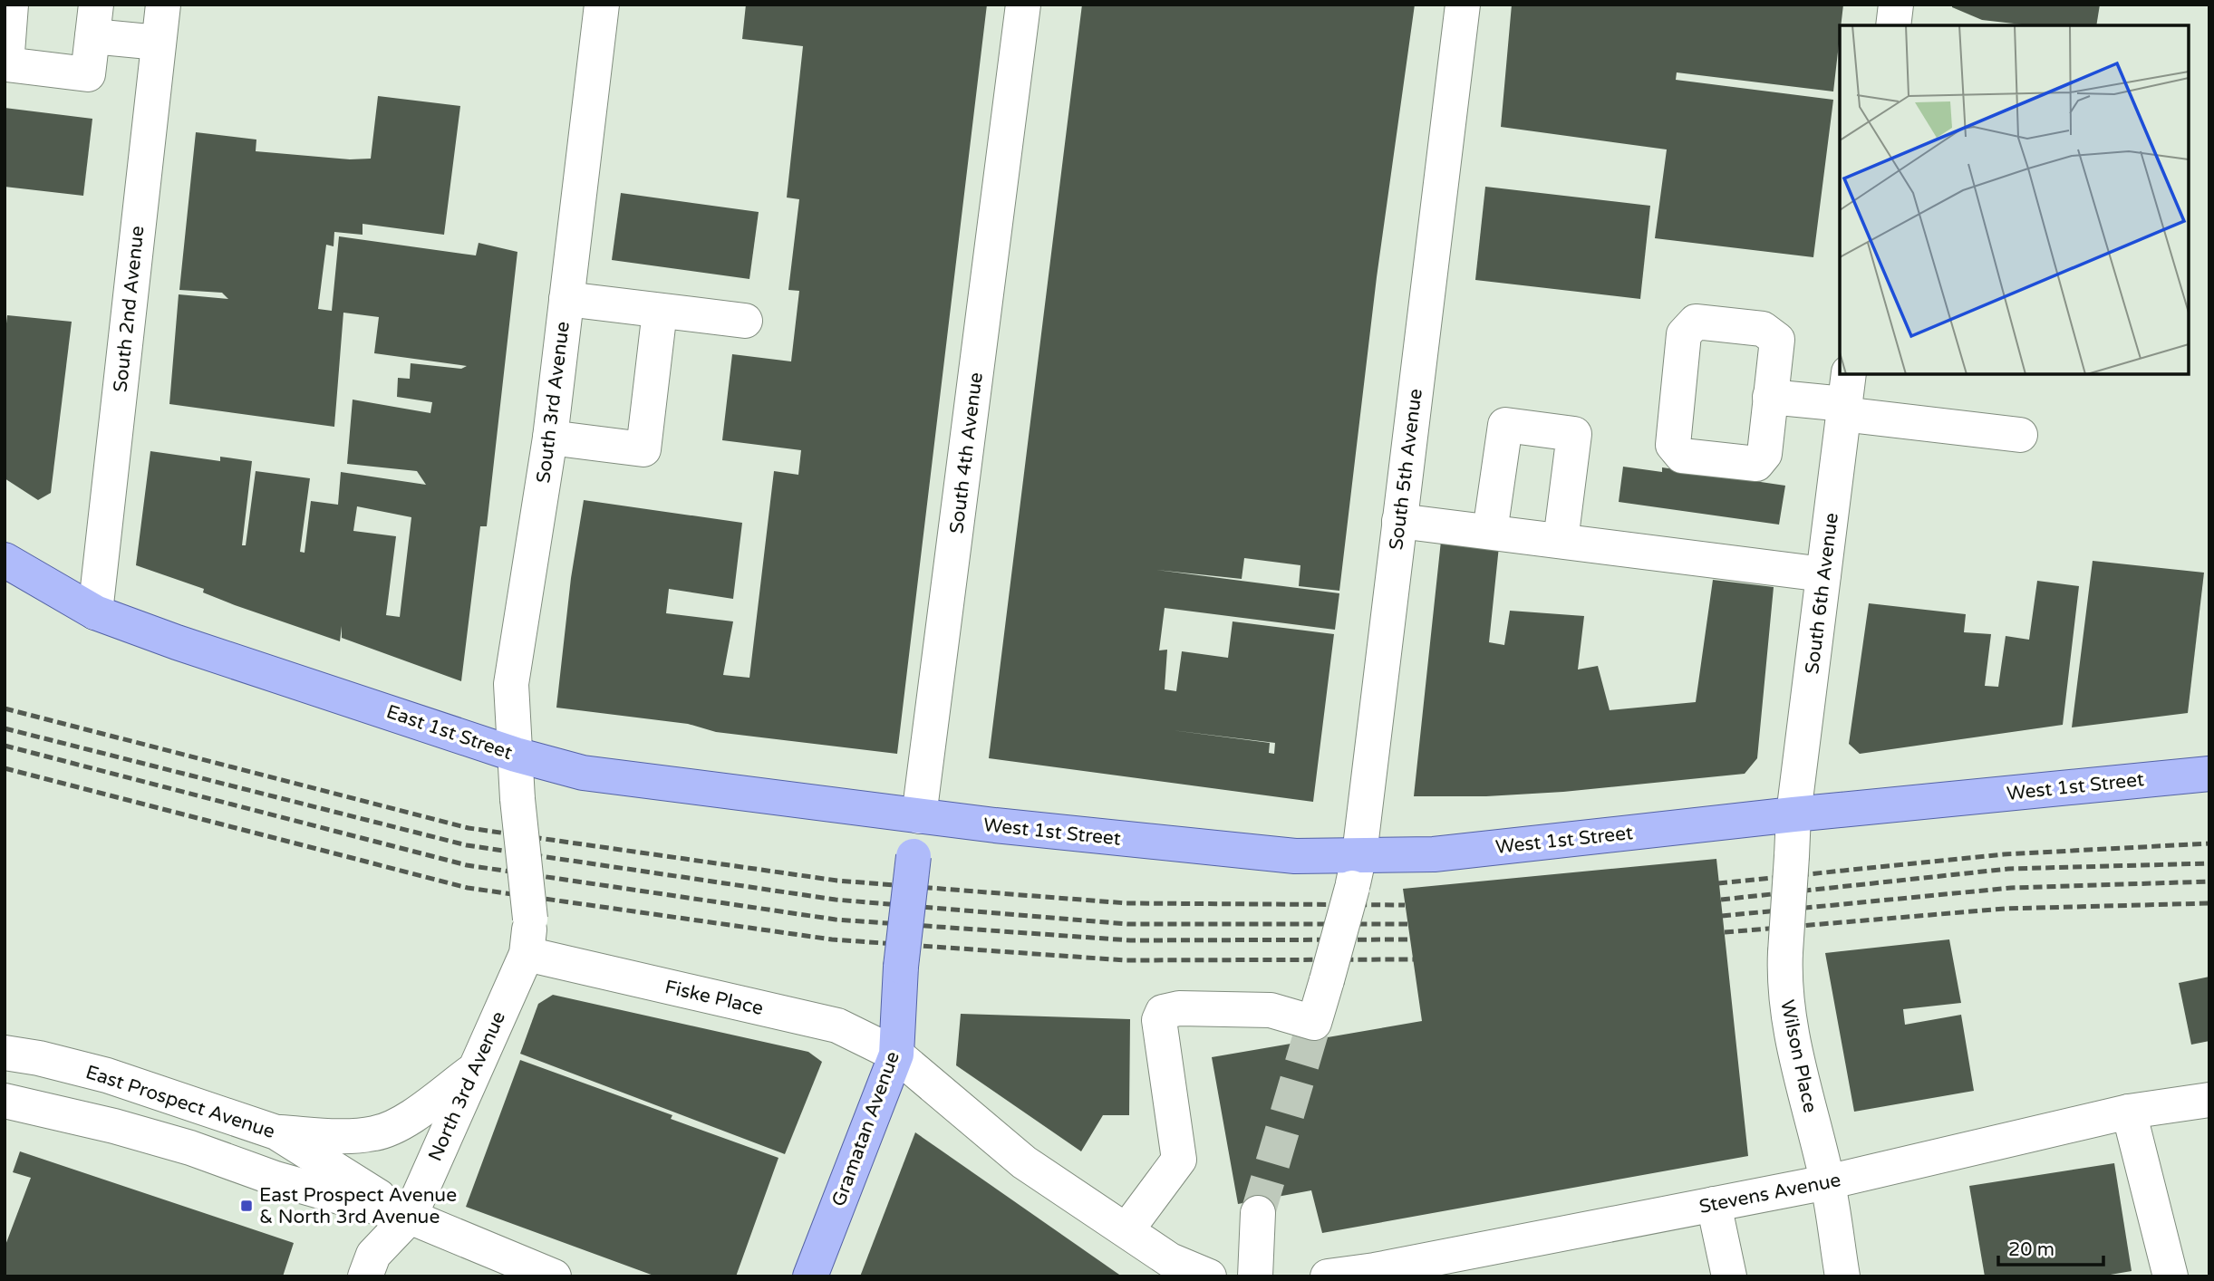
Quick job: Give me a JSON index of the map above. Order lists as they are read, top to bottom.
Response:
{
  "streets": {
    "main road": [
      "South 4th Avenue",
      "East 1st Street",
      "West 1st Street",
      "Gramatan Avenue"
    ],
    "street": [
      "South 2nd Avenue",
      "South 3rd Avenue",
      "South 5th Avenue",
      "South 6th Avenue",
      "Fiske Place",
      "Wilson Place",
      "North 3rd Avenue",
      "East Prospect Avenue",
      "Stevens Avenue"
    ]
  },
  "crossings": [
    ["South 2nd Avenue", "East 1st Street"],
    ["South 3rd Avenue", "East 1st Street"],
    ["South 3rd Avenue", "North 3rd Avenue"],
    ["South 4th Avenue", "East 1st Street"],
    ["South 4th Avenue", "West 1st Street"],
    ["South 4th Avenue", "Gramatan Avenue"],
    ["South 5th Avenue", "West 1st Street"],
    ["South 5th Avenue", "Fiske Place"],
    ["South 6th Avenue", "West 1st Street"],
    ["South 6th Avenue", "Wilson Place"],
    ["East 1st Street", "West 1st Street"],
    ["West 1st Street", "Wilson Place"],
    ["Fiske Place", "North 3rd Avenue"],
    ["Fiske Place", "Gramatan Avenue"],
    ["Wilson Place", "Stevens Avenue"],
    ["North 3rd Avenue", "East Prospect Avenue"]
  ],
  "places": {
    "transit": ["East Prospect Avenue & North 3rd Avenue"]
  },
  "scale_bar": "20 m"
}
